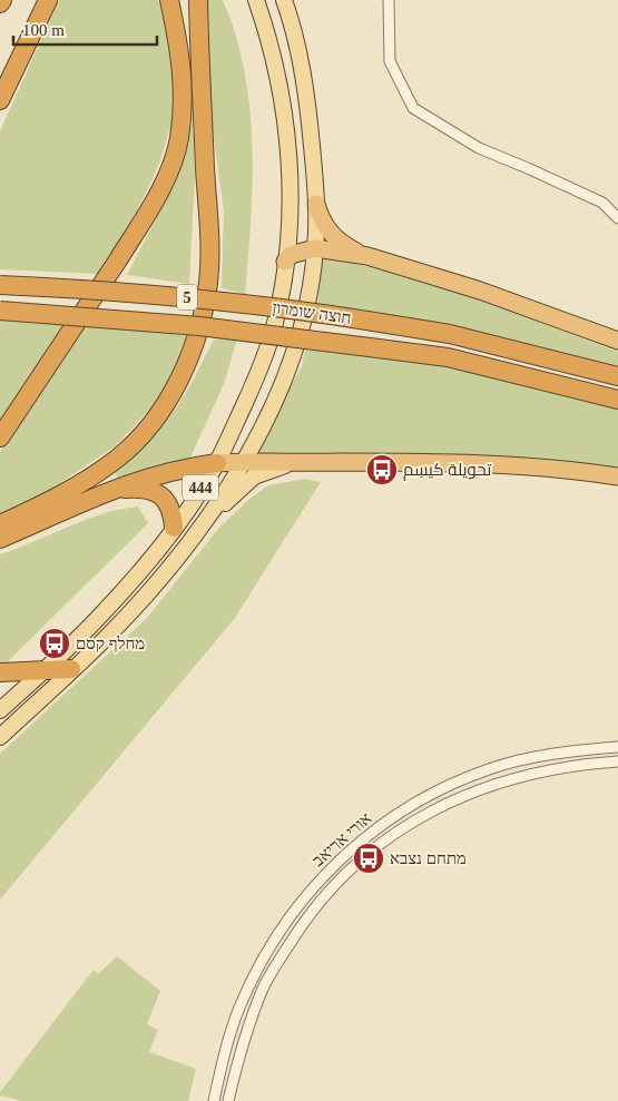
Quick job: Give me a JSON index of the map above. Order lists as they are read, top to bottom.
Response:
{
  "streets": {
    "highway": ["5", "חוצה שומרון"],
    "main road": ["444"],
    "street": ["אורי אריאב"]
  },
  "places": {
    "bus stop": ["تحويلة كيسِم", "מחלף קסם", "מתחם נצבא"]
  },
  "scale_bar": "100 m"
}
